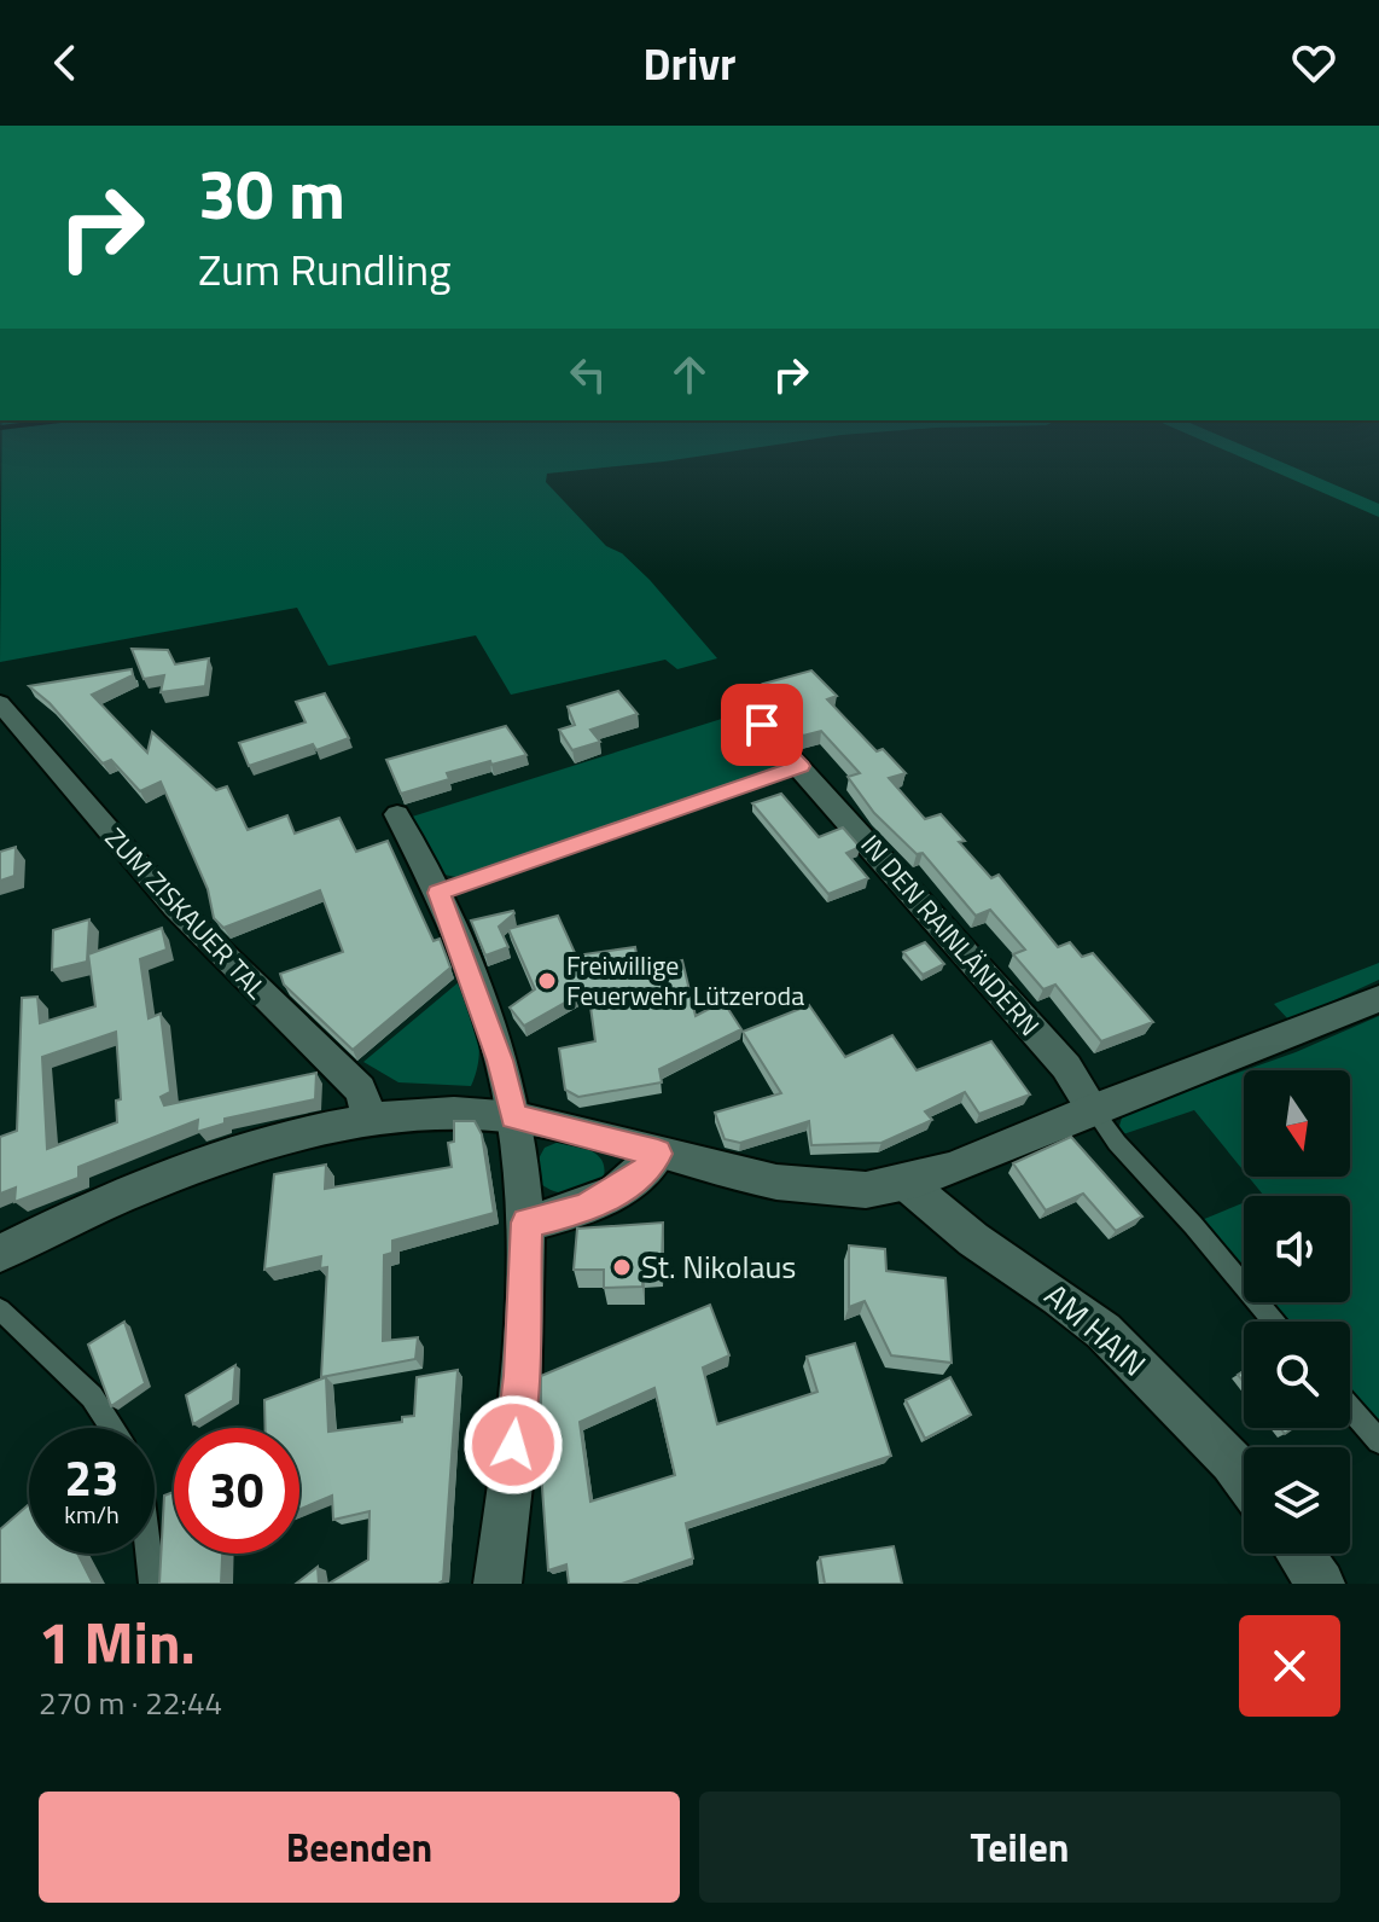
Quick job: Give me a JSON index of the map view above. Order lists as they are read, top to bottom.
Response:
{
  "streets": {
    "street": ["ZUM ZISKAUER TAL", "IN DEN RAINLÄNDERN", "AM HAIN"]
  },
  "places": ["Freiwillige Feuerwehr Lützeroda", "St. Nikolaus"],
  "north": "bottom",
  "page": {
    "header": "Drivr",
    "turn": ["30 m", "Zum Rundling"],
    "speed": "23 km/h",
    "limit": "30",
    "heading": ["1 Min.", "270 m · 22:44"],
    "buttons": ["Beenden", "Teilen"]
  }
}
